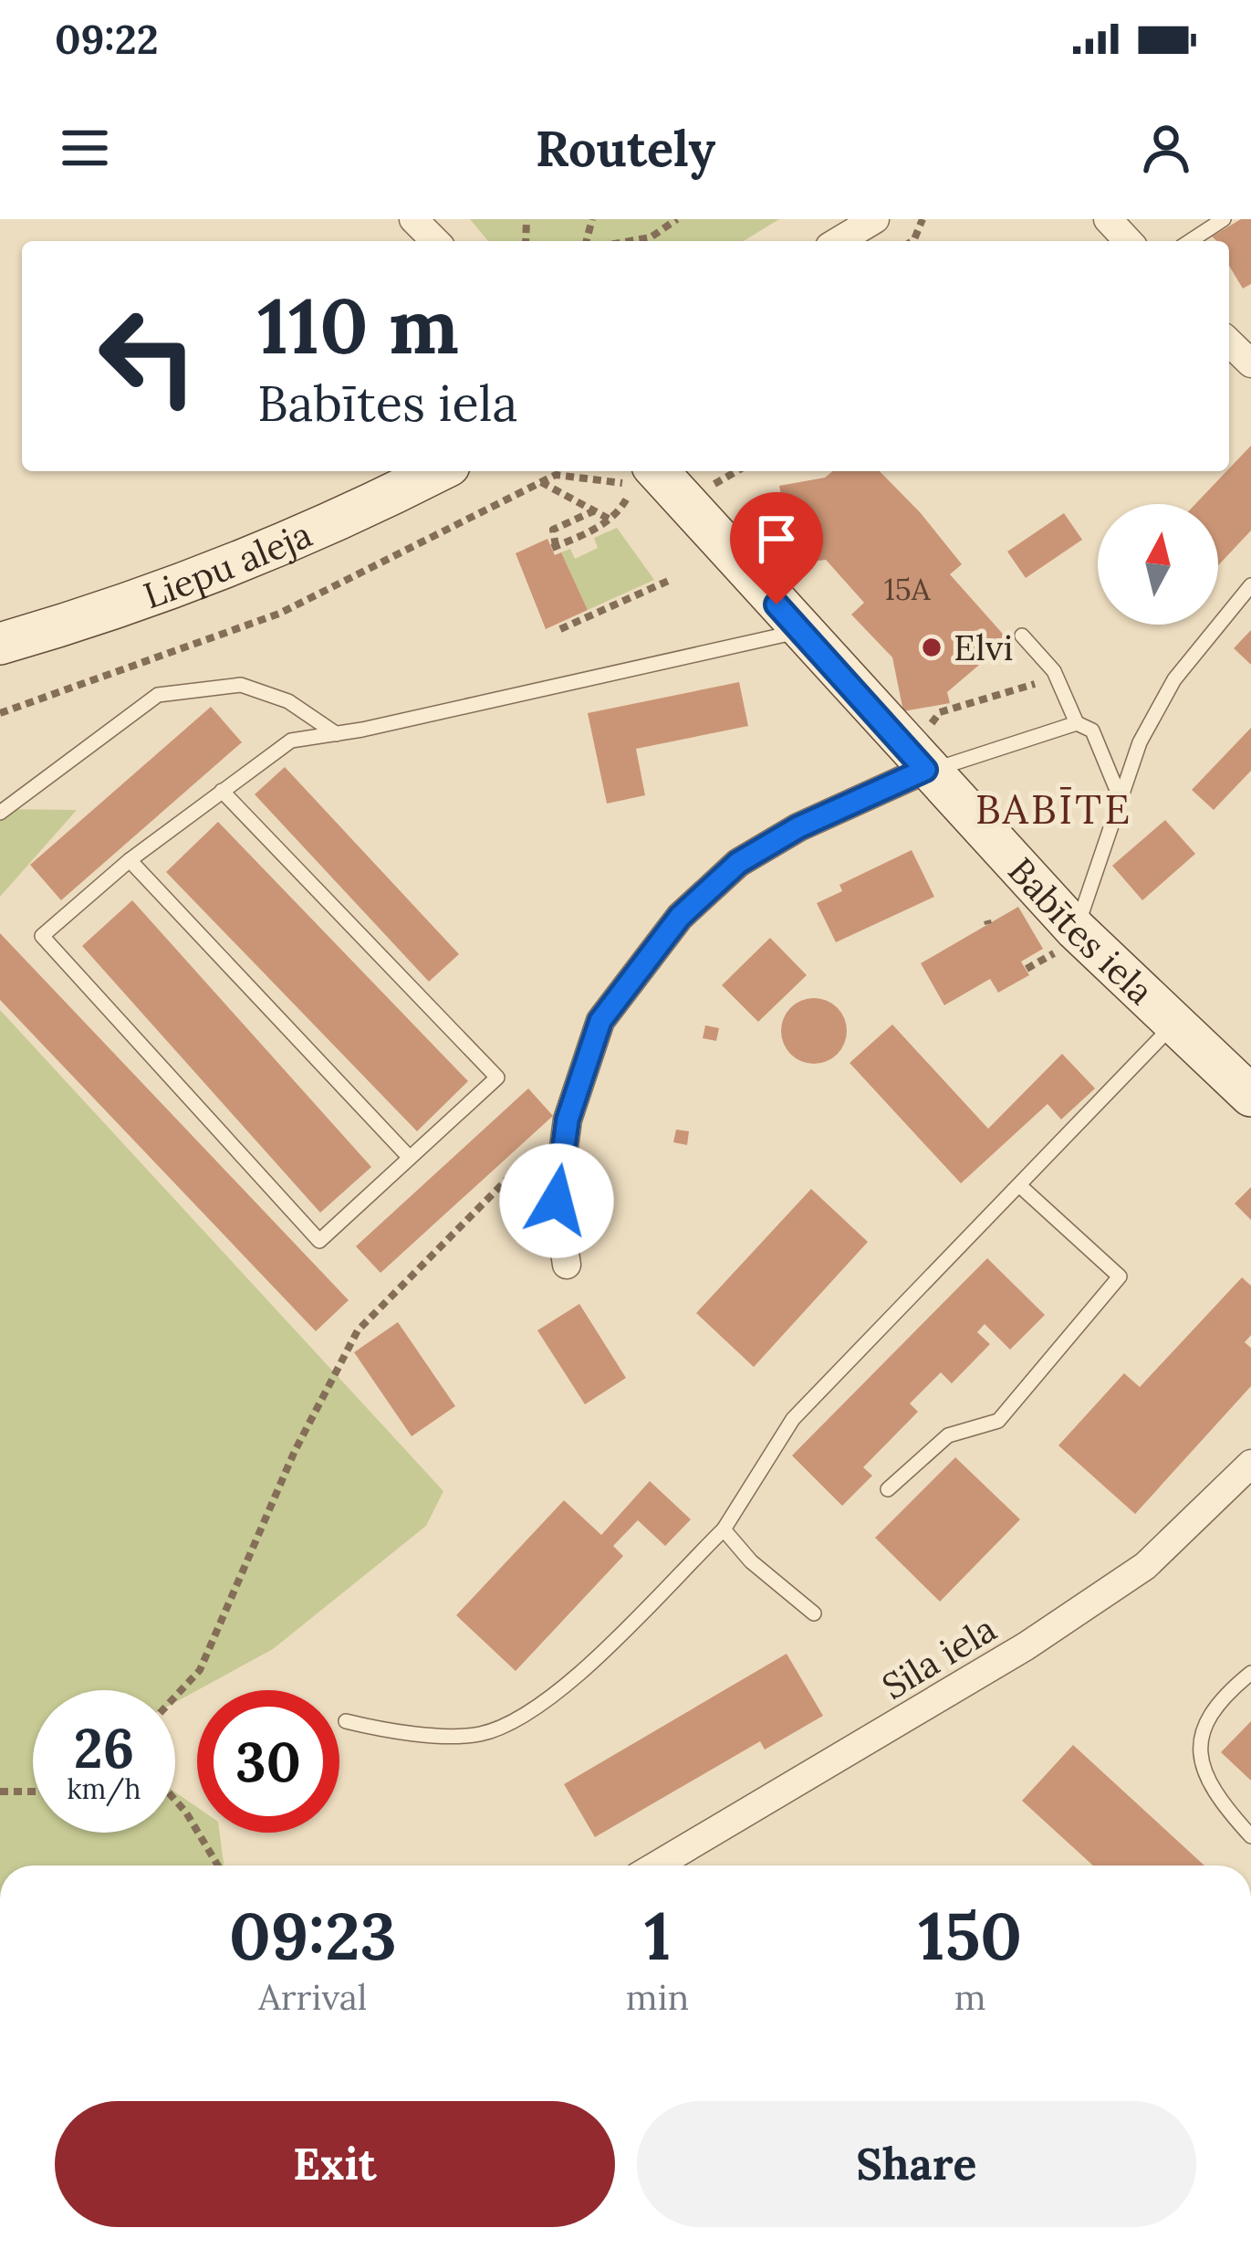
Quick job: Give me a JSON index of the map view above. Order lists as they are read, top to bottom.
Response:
{
  "streets": {
    "street": ["Liepu aleja", "Babītes iela", "Sila iela"]
  },
  "districts": ["BABĪTE"],
  "places": ["Elvi"],
  "house_numbers": ["15A"],
  "north": "top",
  "page": {
    "status": "09:22",
    "header": "Routely",
    "turn": ["110 m", "Babītes iela"],
    "speed": "26 km/h",
    "limit": "30",
    "eta": [
      "09:23",
      "Arrival",
      "1",
      "min",
      "150",
      "m"
    ],
    "buttons": ["Exit", "Share"]
  }
}
